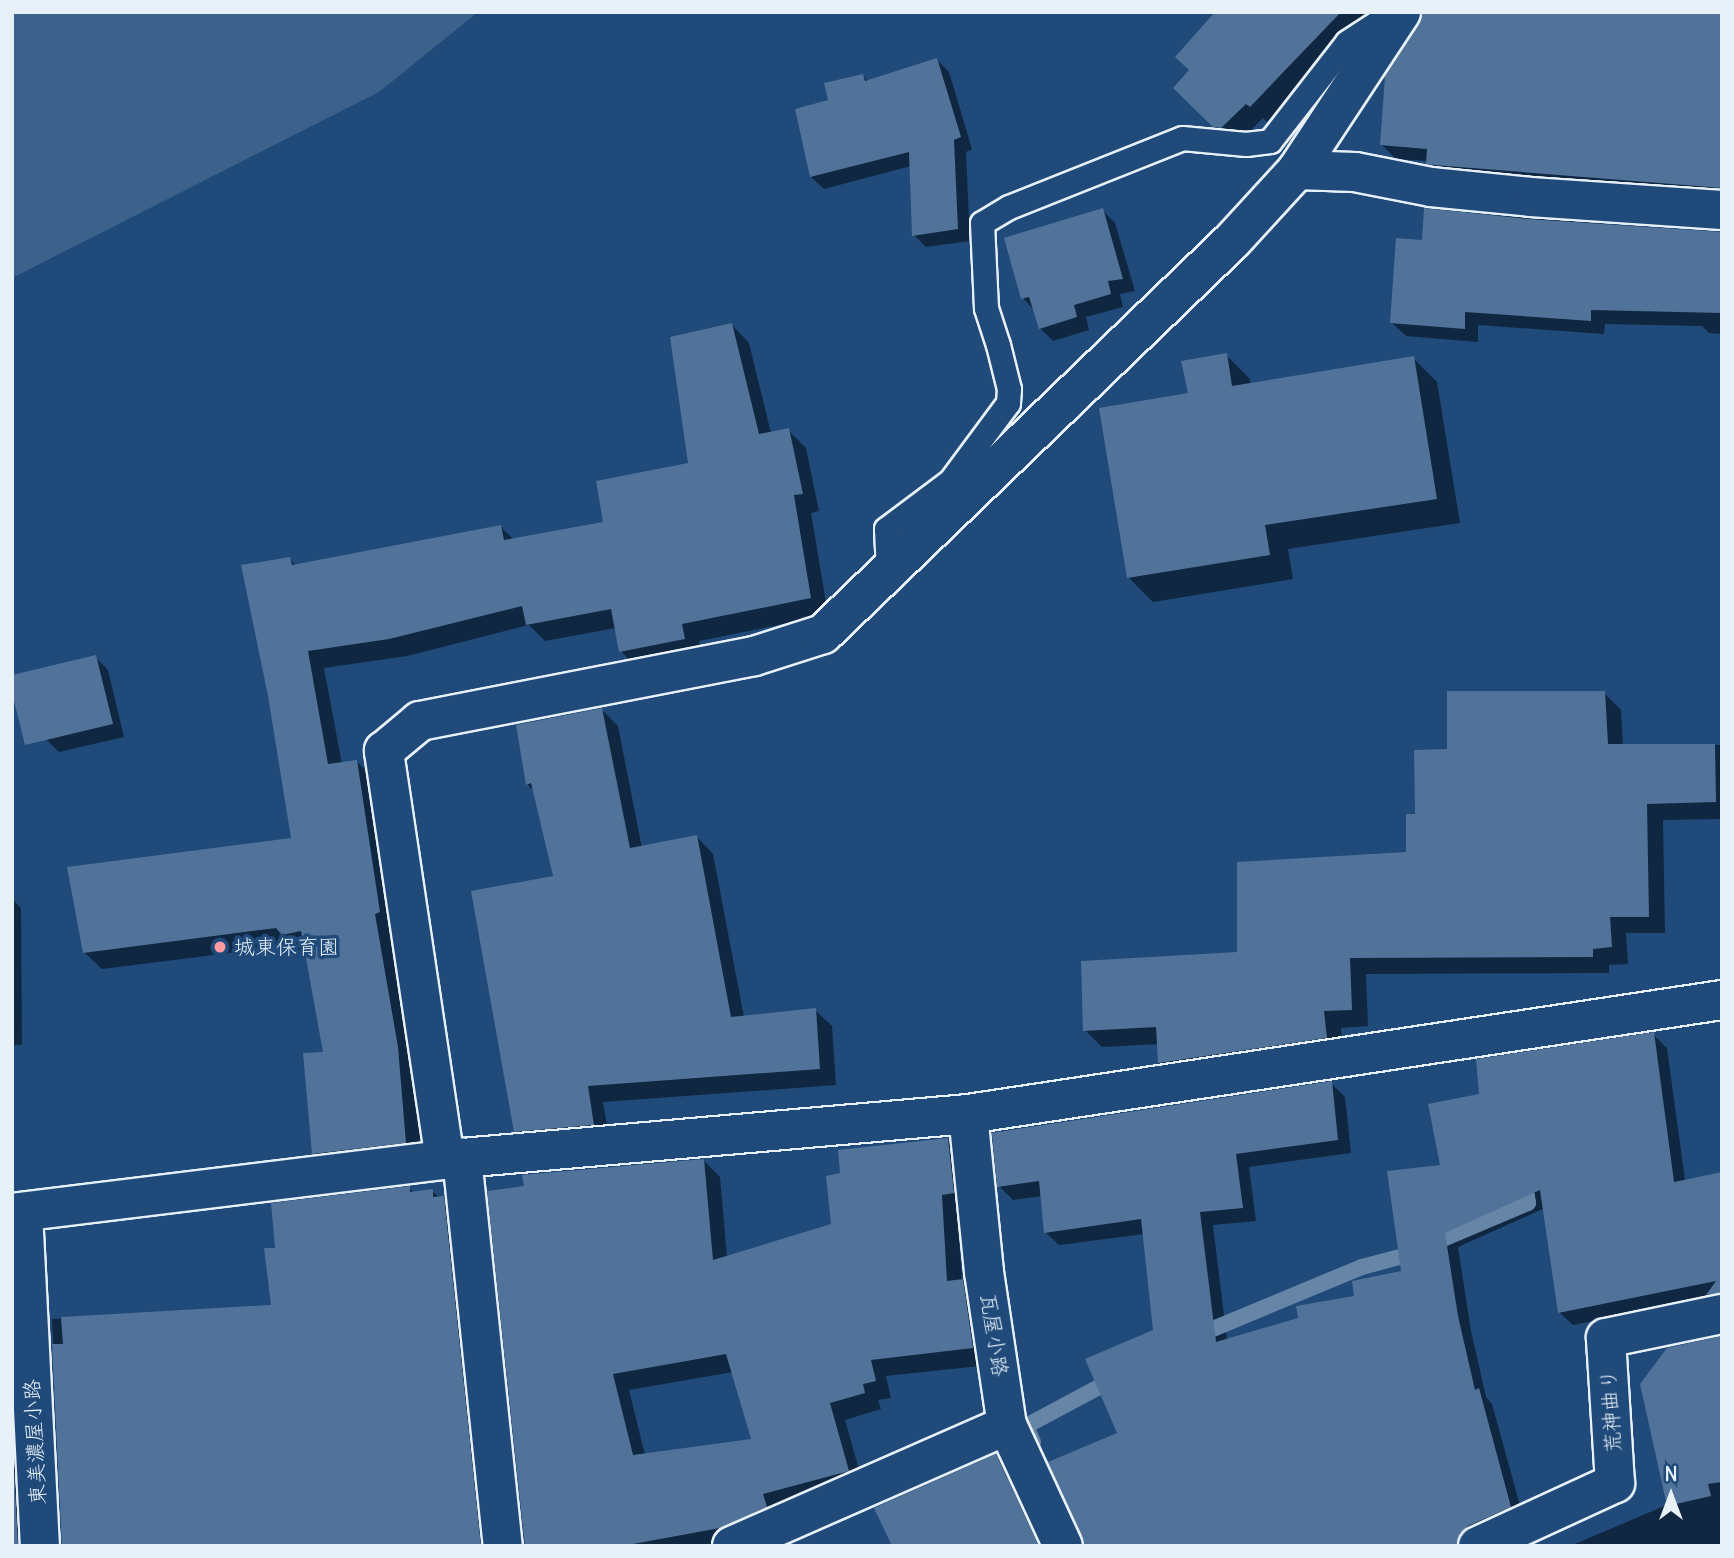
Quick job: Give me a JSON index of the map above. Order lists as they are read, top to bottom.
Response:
{
  "streets": {
    "street": ["瓦屋小路", "荒神曲り", "東美濃屋小路"]
  },
  "places": ["城東保育園"],
  "north": "top"
}
